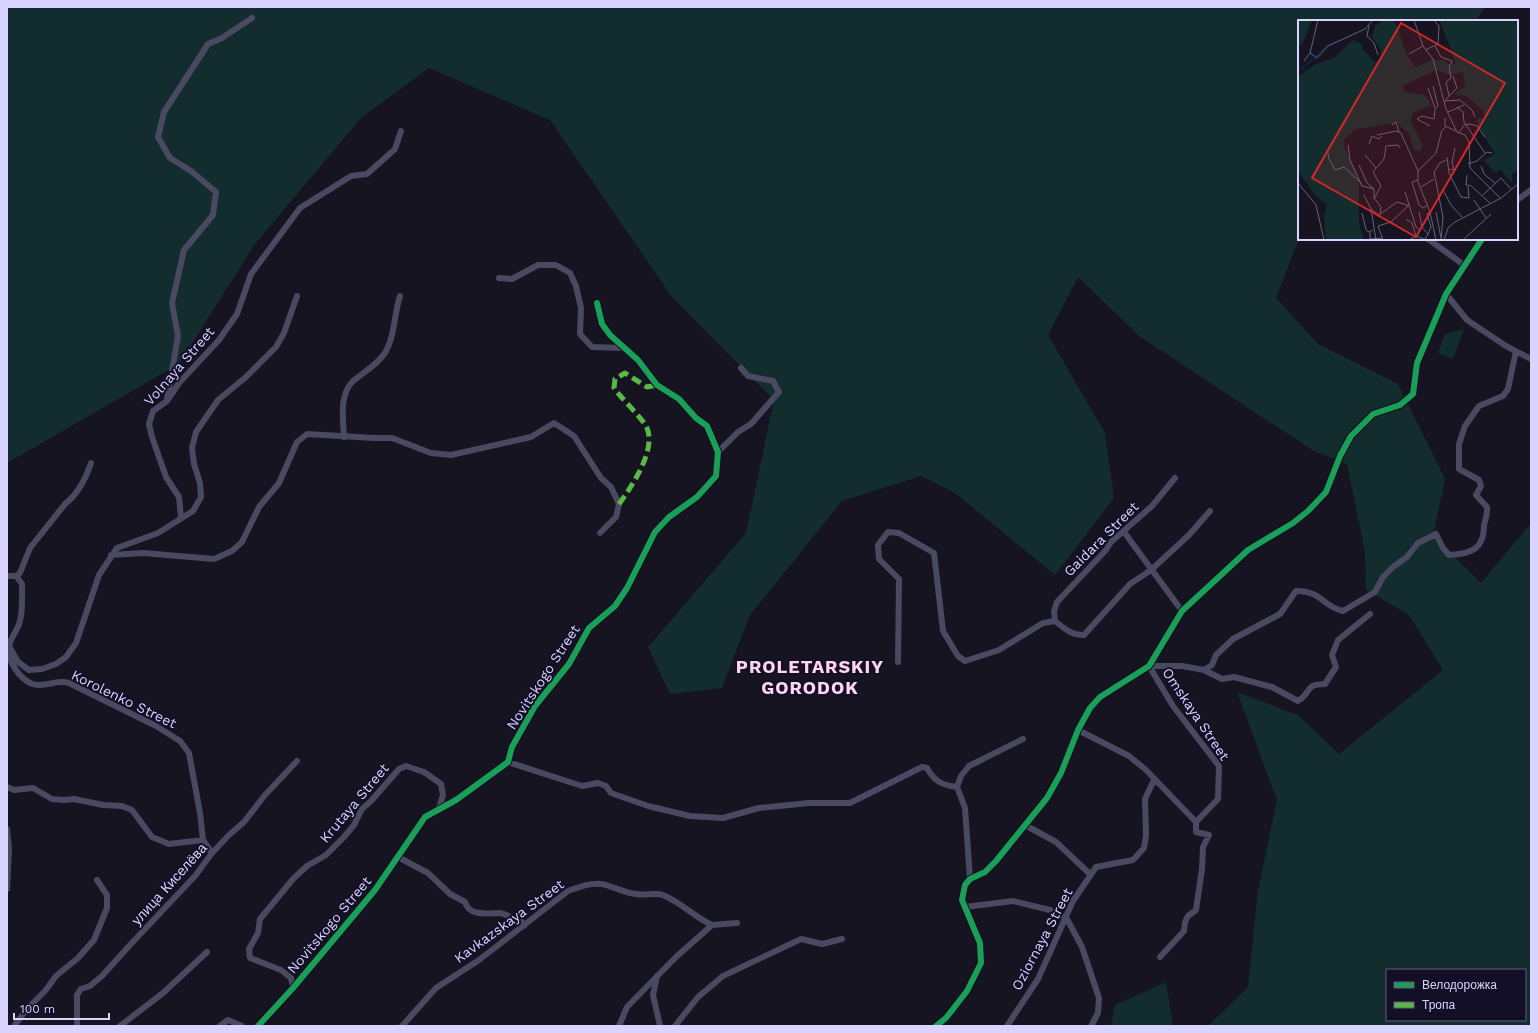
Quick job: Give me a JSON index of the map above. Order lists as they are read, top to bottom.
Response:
{
  "streets": {
    "street": [
      "Volnaya Street",
      "Gaidara Street",
      "Novitskogo Street",
      "Korolenko Street",
      "Omskaya Street",
      "Krutaya Street",
      "улица Киселёва",
      "Kavkazskaya Street",
      "Oziornaya Street"
    ]
  },
  "crossings": [
    ["Volnaya Street", "Korolenko Street"],
    ["Novitskogo Street", "Krutaya Street"],
    ["Korolenko Street", "улица Киселёва"]
  ],
  "districts": ["PROLETARSKIY GORODOK"],
  "legend": ["Велодорожка", "Тропа"],
  "scale_bar": "100 m"
}
